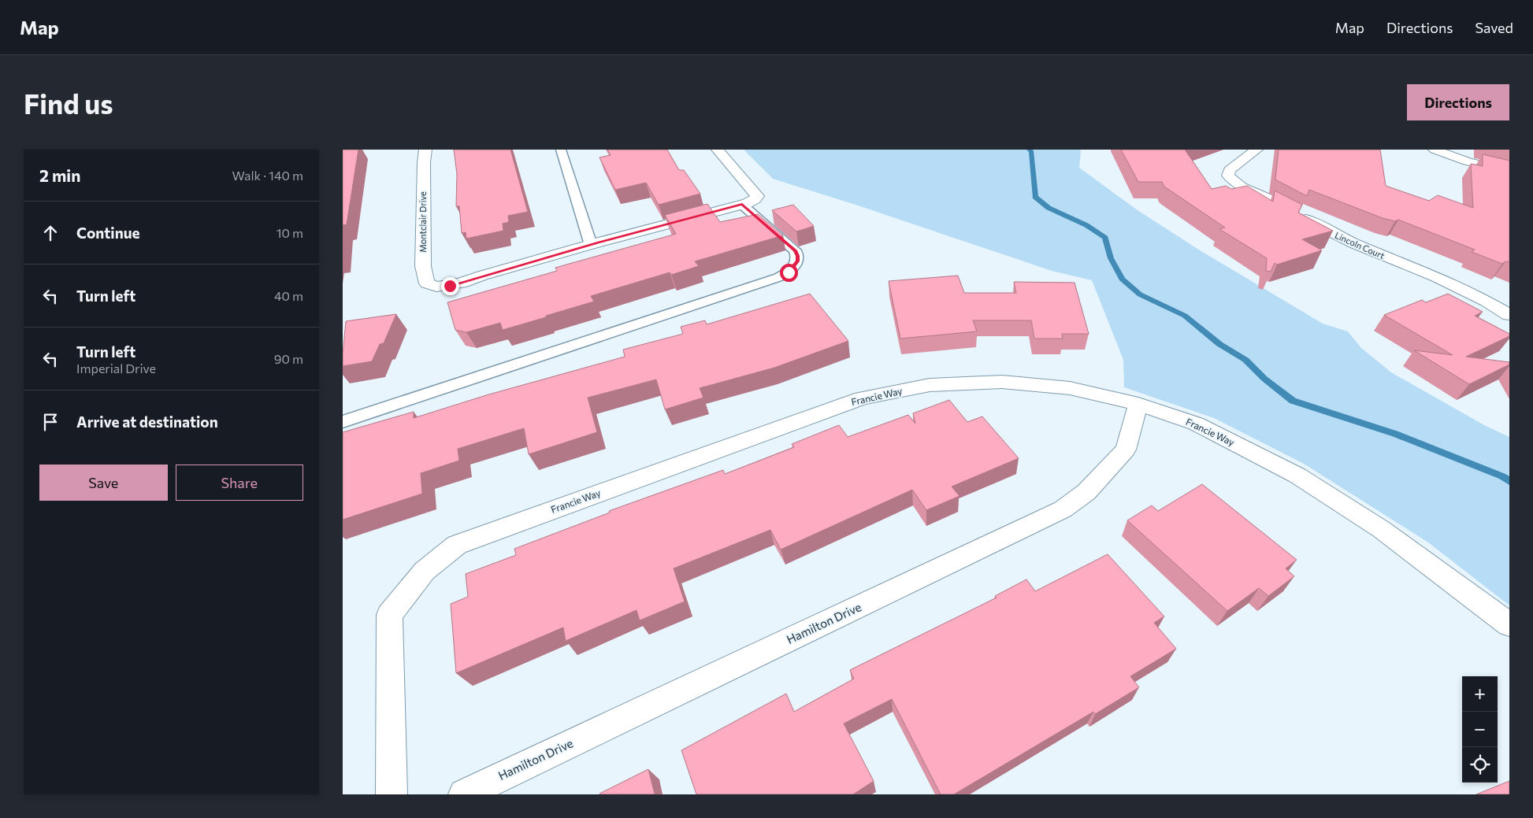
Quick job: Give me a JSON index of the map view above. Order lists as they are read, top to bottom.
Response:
{
  "streets": {
    "street": [
      "Montclair Drive",
      "Lincoln Court",
      "Francie Way",
      "Hamilton Drive"
    ]
  },
  "crossings": [
    ["Francie Way", "Hamilton Drive"]
  ],
  "page": {
    "header": "Map",
    "nav": ["Map", "Directions", "Saved"],
    "buttons": [
      "Directions",
      ["Save", "Share"]
    ],
    "title": "Find us",
    "heading": ["2 min", "Walk · 140 m"],
    "list": [
      ["Continue", "10 m"],
      ["Turn left", "40 m"],
      ["Turn left", "Imperial Drive", "90 m"],
      "Arrive at destination"
    ],
    "map_buttons": ["+", "−"]
  }
}
